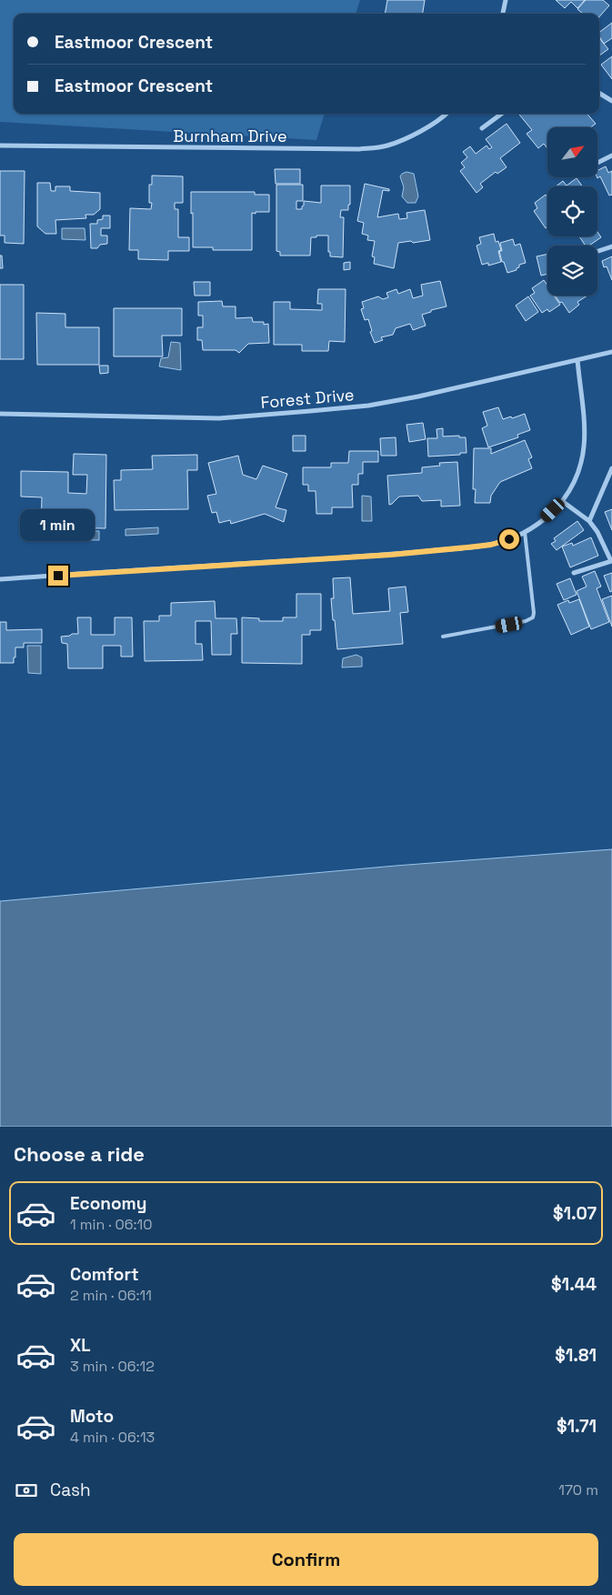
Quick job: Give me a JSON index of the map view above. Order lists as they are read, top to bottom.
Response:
{
  "streets": {
    "street": ["Burnham Drive", "Forest Drive"]
  },
  "north": "top right",
  "page": {
    "banner": ["Eastmoor Crescent", "Eastmoor Crescent"],
    "bubble": "1 min",
    "heading": "Choose a ride",
    "list": [
      {
        "name": "Economy",
        "note": "1 min · 06:10",
        "value": "$1.07"
      },
      {
        "name": "Comfort",
        "note": "2 min · 06:11",
        "value": "$1.44"
      },
      {
        "name": "XL",
        "note": "3 min · 06:12",
        "value": "$1.81"
      },
      {
        "name": "Moto",
        "note": "4 min · 06:13",
        "value": "$1.71"
      }
    ],
    "pay": ["Cash", "170 m"],
    "buttons": "Confirm"
  }
}
